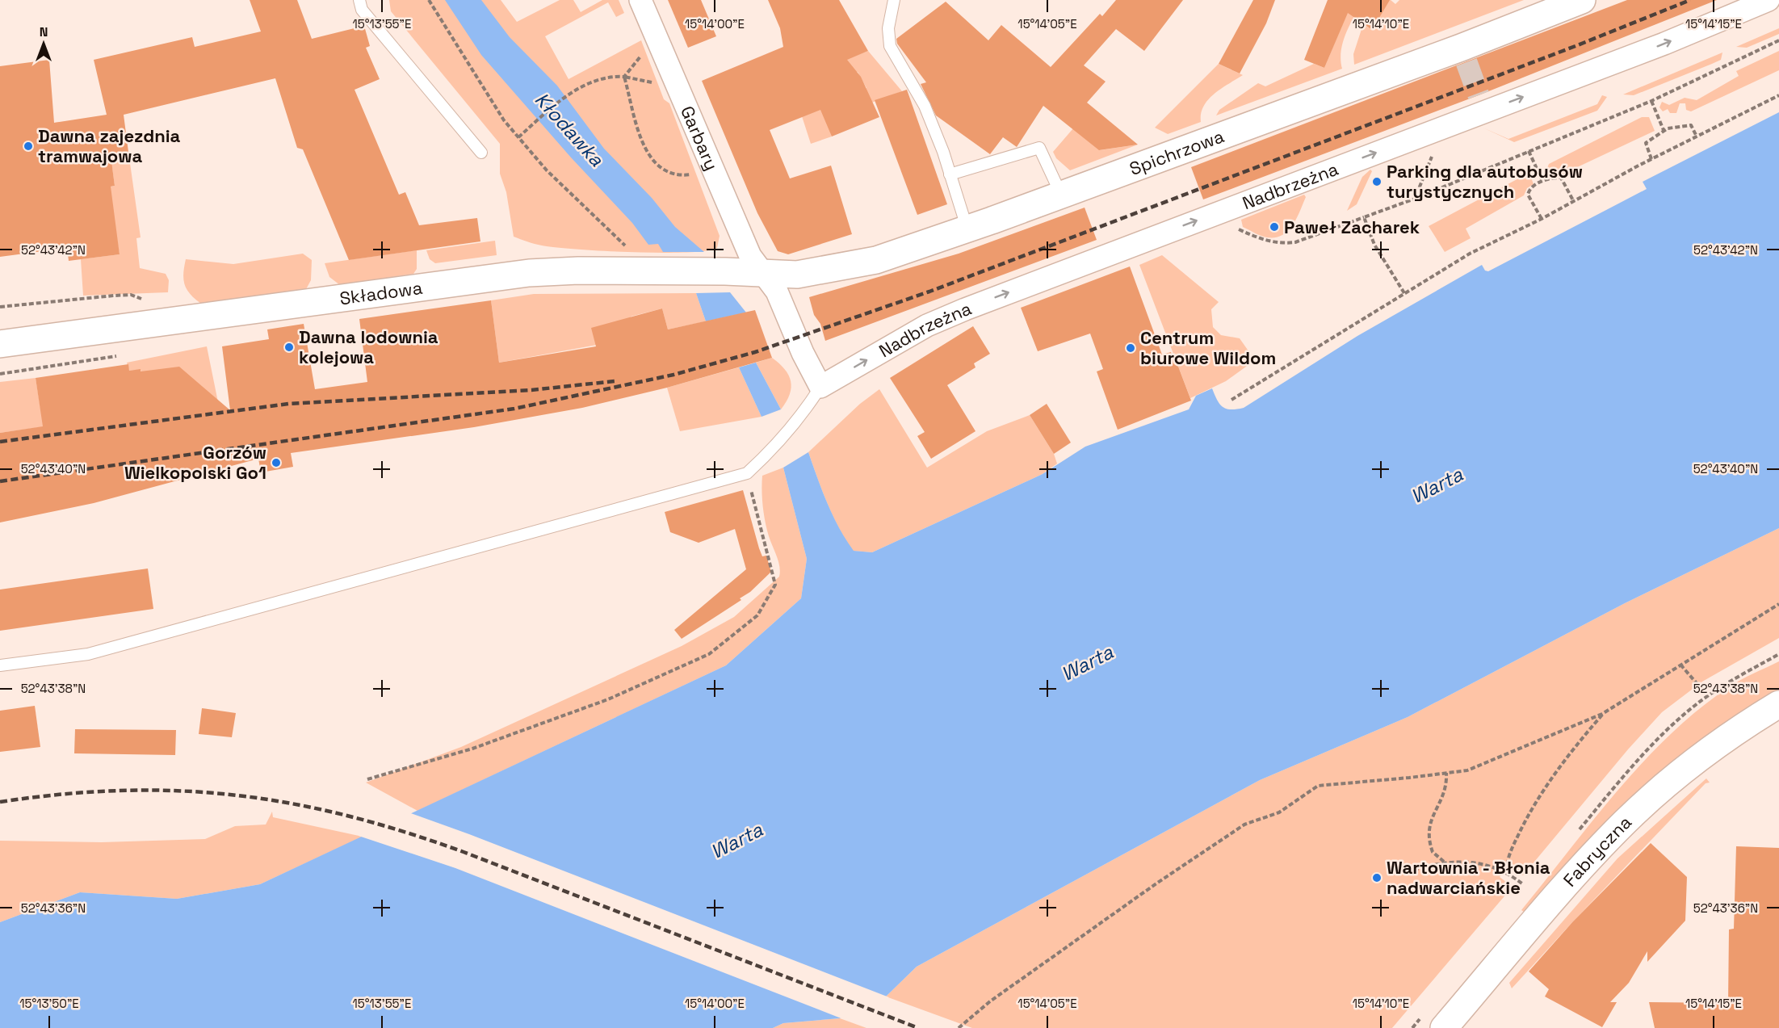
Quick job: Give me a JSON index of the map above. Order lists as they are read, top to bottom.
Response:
{
  "streets": {
    "street": [
      "Garbary",
      "Spichrzowa",
      "Nadbrzeżna",
      "Składowa",
      "Fabryczna"
    ]
  },
  "crossings": [
    ["Garbary", "Spichrzowa"],
    ["Garbary", "Nadbrzeżna"],
    ["Garbary", "Składowa"],
    ["Spichrzowa", "Składowa"]
  ],
  "one_way": ["Nadbrzeżna"],
  "water": ["Kłodawka", "Warta"],
  "places": [
    "Dawna zajezdnia tramwajowa",
    "Parking dla autobusów turystycznych",
    "Paweł Zacharek",
    "Dawna lodownia kolejowa",
    "Centrum biurowe Wildom",
    "Gorzów Wielkopolski Go1",
    "Wartownia - Błonia nadwarciańskie"
  ],
  "north": "top",
  "coordinates": [
    "15°13'55\"E",
    "15°14'00\"E",
    "15°14'05\"E",
    "15°14'10\"E",
    "15°14'15\"E",
    "52°43'42\"N",
    "52°43'40\"N",
    "52°43'38\"N",
    "52°43'36\"N",
    "15°13'50\"E"
  ]
}
